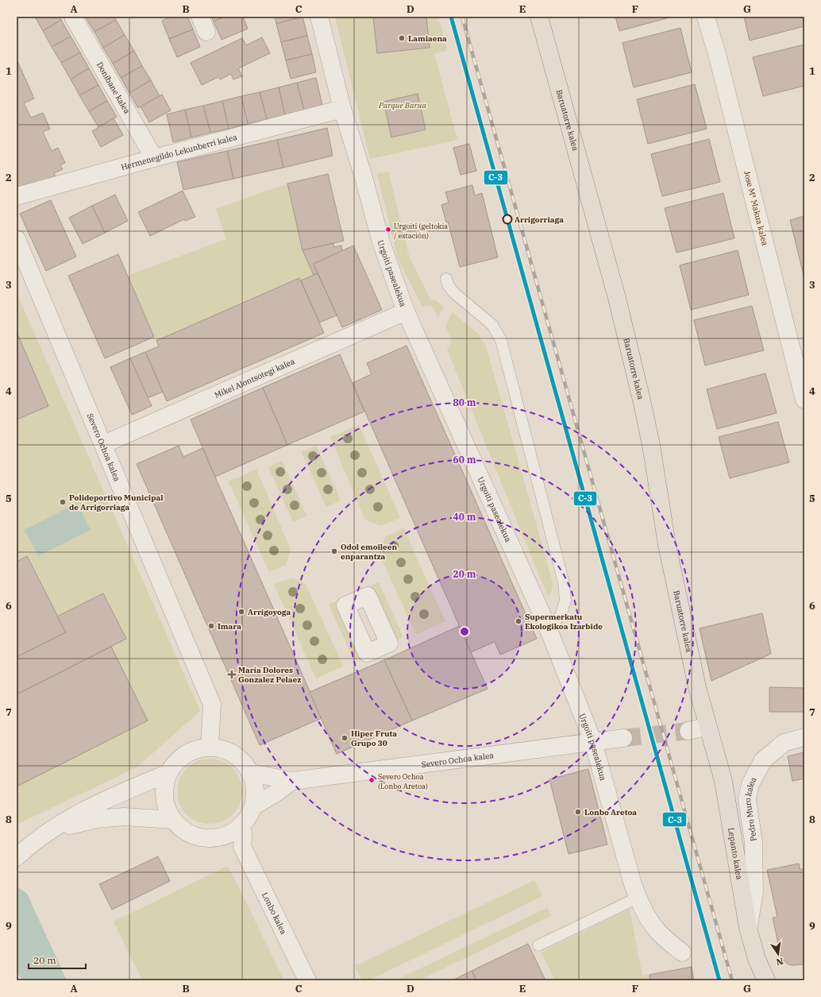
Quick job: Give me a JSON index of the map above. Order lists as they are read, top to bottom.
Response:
{
  "streets": {
    "main road": ["Baruatorre kalea", "Lepanto kalea"],
    "street": [
      "Donibane kalea",
      "Hermenegildo Lekunberri kalea",
      "Jose Mª Makua kalea",
      "Urgoiti pasealekua",
      "Mikel Alontsotegi kalea",
      "Severo Ochoa kalea",
      "Pedro Muro kalea",
      "Lonbo kalea"
    ]
  },
  "crossings": [
    ["Donibane kalea", "Hermenegildo Lekunberri kalea"],
    ["Baruatorre kalea", "Lepanto kalea"],
    ["Hermenegildo Lekunberri kalea", "Urgoiti pasealekua"],
    ["Urgoiti pasealekua", "Mikel Alontsotegi kalea"],
    ["Urgoiti pasealekua", "Severo Ochoa kalea"],
    ["Mikel Alontsotegi kalea", "Severo Ochoa kalea"],
    ["Severo Ochoa kalea", "Lonbo kalea"],
    ["Pedro Muro kalea", "Lepanto kalea"]
  ],
  "parks": ["Parque Barua"],
  "places": {
    "other": [
      "Lamiaena",
      "Arrigorriaga",
      "Urgoiti (geltokia / estación)",
      "Polideportivo Municipal de Arrigorriaga",
      "Odol emoileen enparantza",
      "Arrigoyoga",
      "Supermerkatu Ekologikoa Izarbide",
      "Imara",
      "Hiper Fruta Grupo 30",
      "Severo Ochoa (Lonbo Aretoa)",
      "Lonbo Aretoa"
    ],
    "health": ["María Dolores Gonzalez Pelaez"]
  },
  "lines": ["transit line C-3"],
  "scale_bar": "20 m",
  "north": "bottom",
  "grid": {
    "columns": [
      "A",
      "B",
      "C",
      "D",
      "E",
      "F",
      "G"
    ],
    "rows": [
      "1",
      "2",
      "3",
      "4",
      "5",
      "6",
      "7",
      "8",
      "9"
    ]
  },
  "rings": [
    "80 m",
    "60 m",
    "40 m",
    "20 m"
  ]
}
